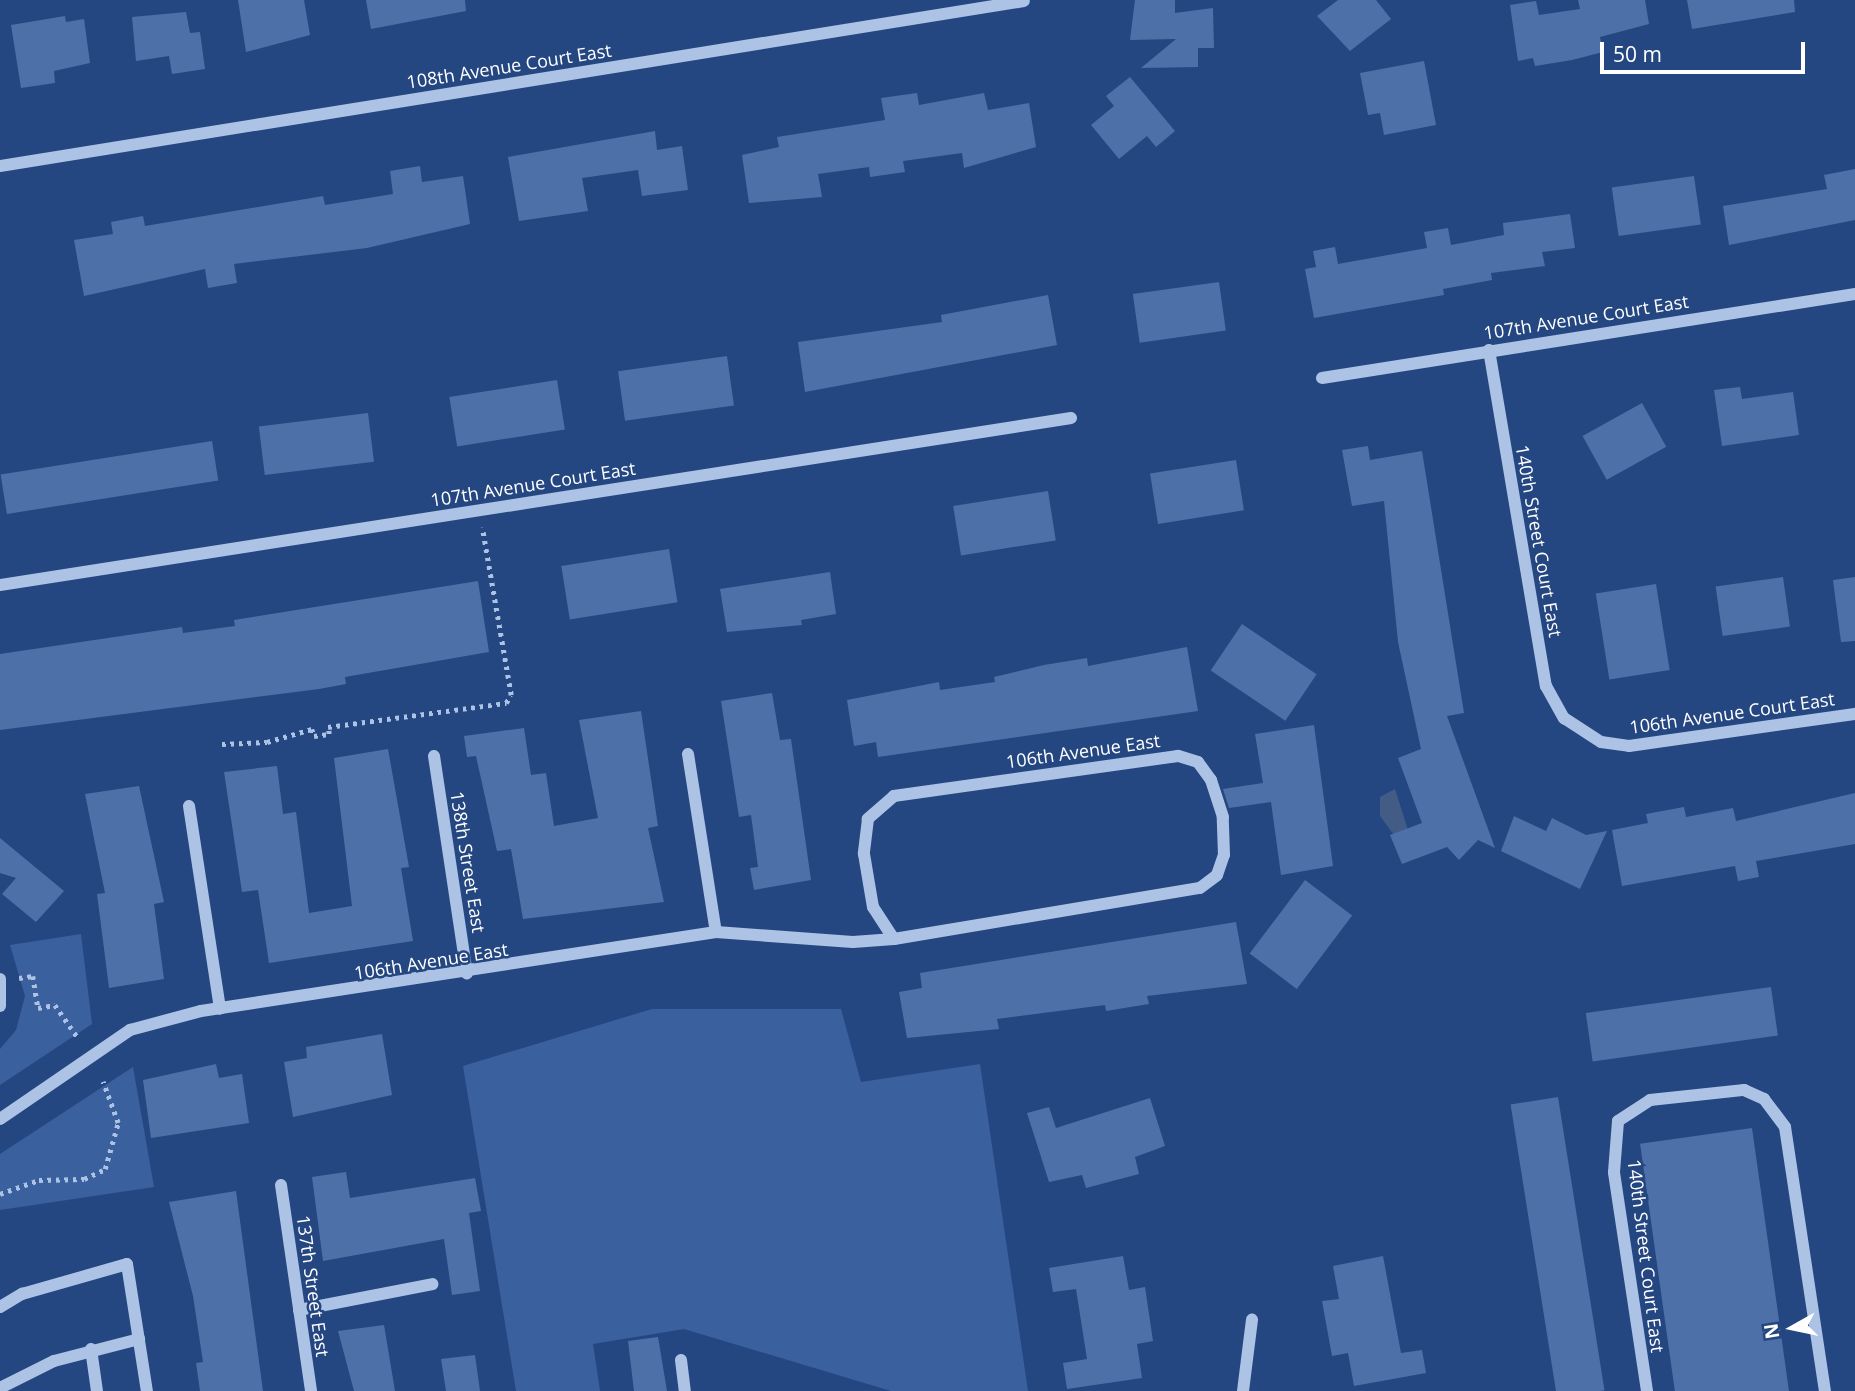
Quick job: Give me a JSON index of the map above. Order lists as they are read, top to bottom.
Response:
{
  "streets": {
    "street": [
      "108th Avenue Court East",
      "107th Avenue Court East",
      "140th Street Court East",
      "106th Avenue Court East",
      "106th Avenue East",
      "138th Street East",
      "137th Street East"
    ]
  },
  "crossings": [
    ["107th Avenue Court East", "140th Street Court East"],
    ["140th Street Court East", "106th Avenue Court East"],
    ["106th Avenue East", "138th Street East"]
  ],
  "scale_bar": "50 m",
  "north": "left"
}
